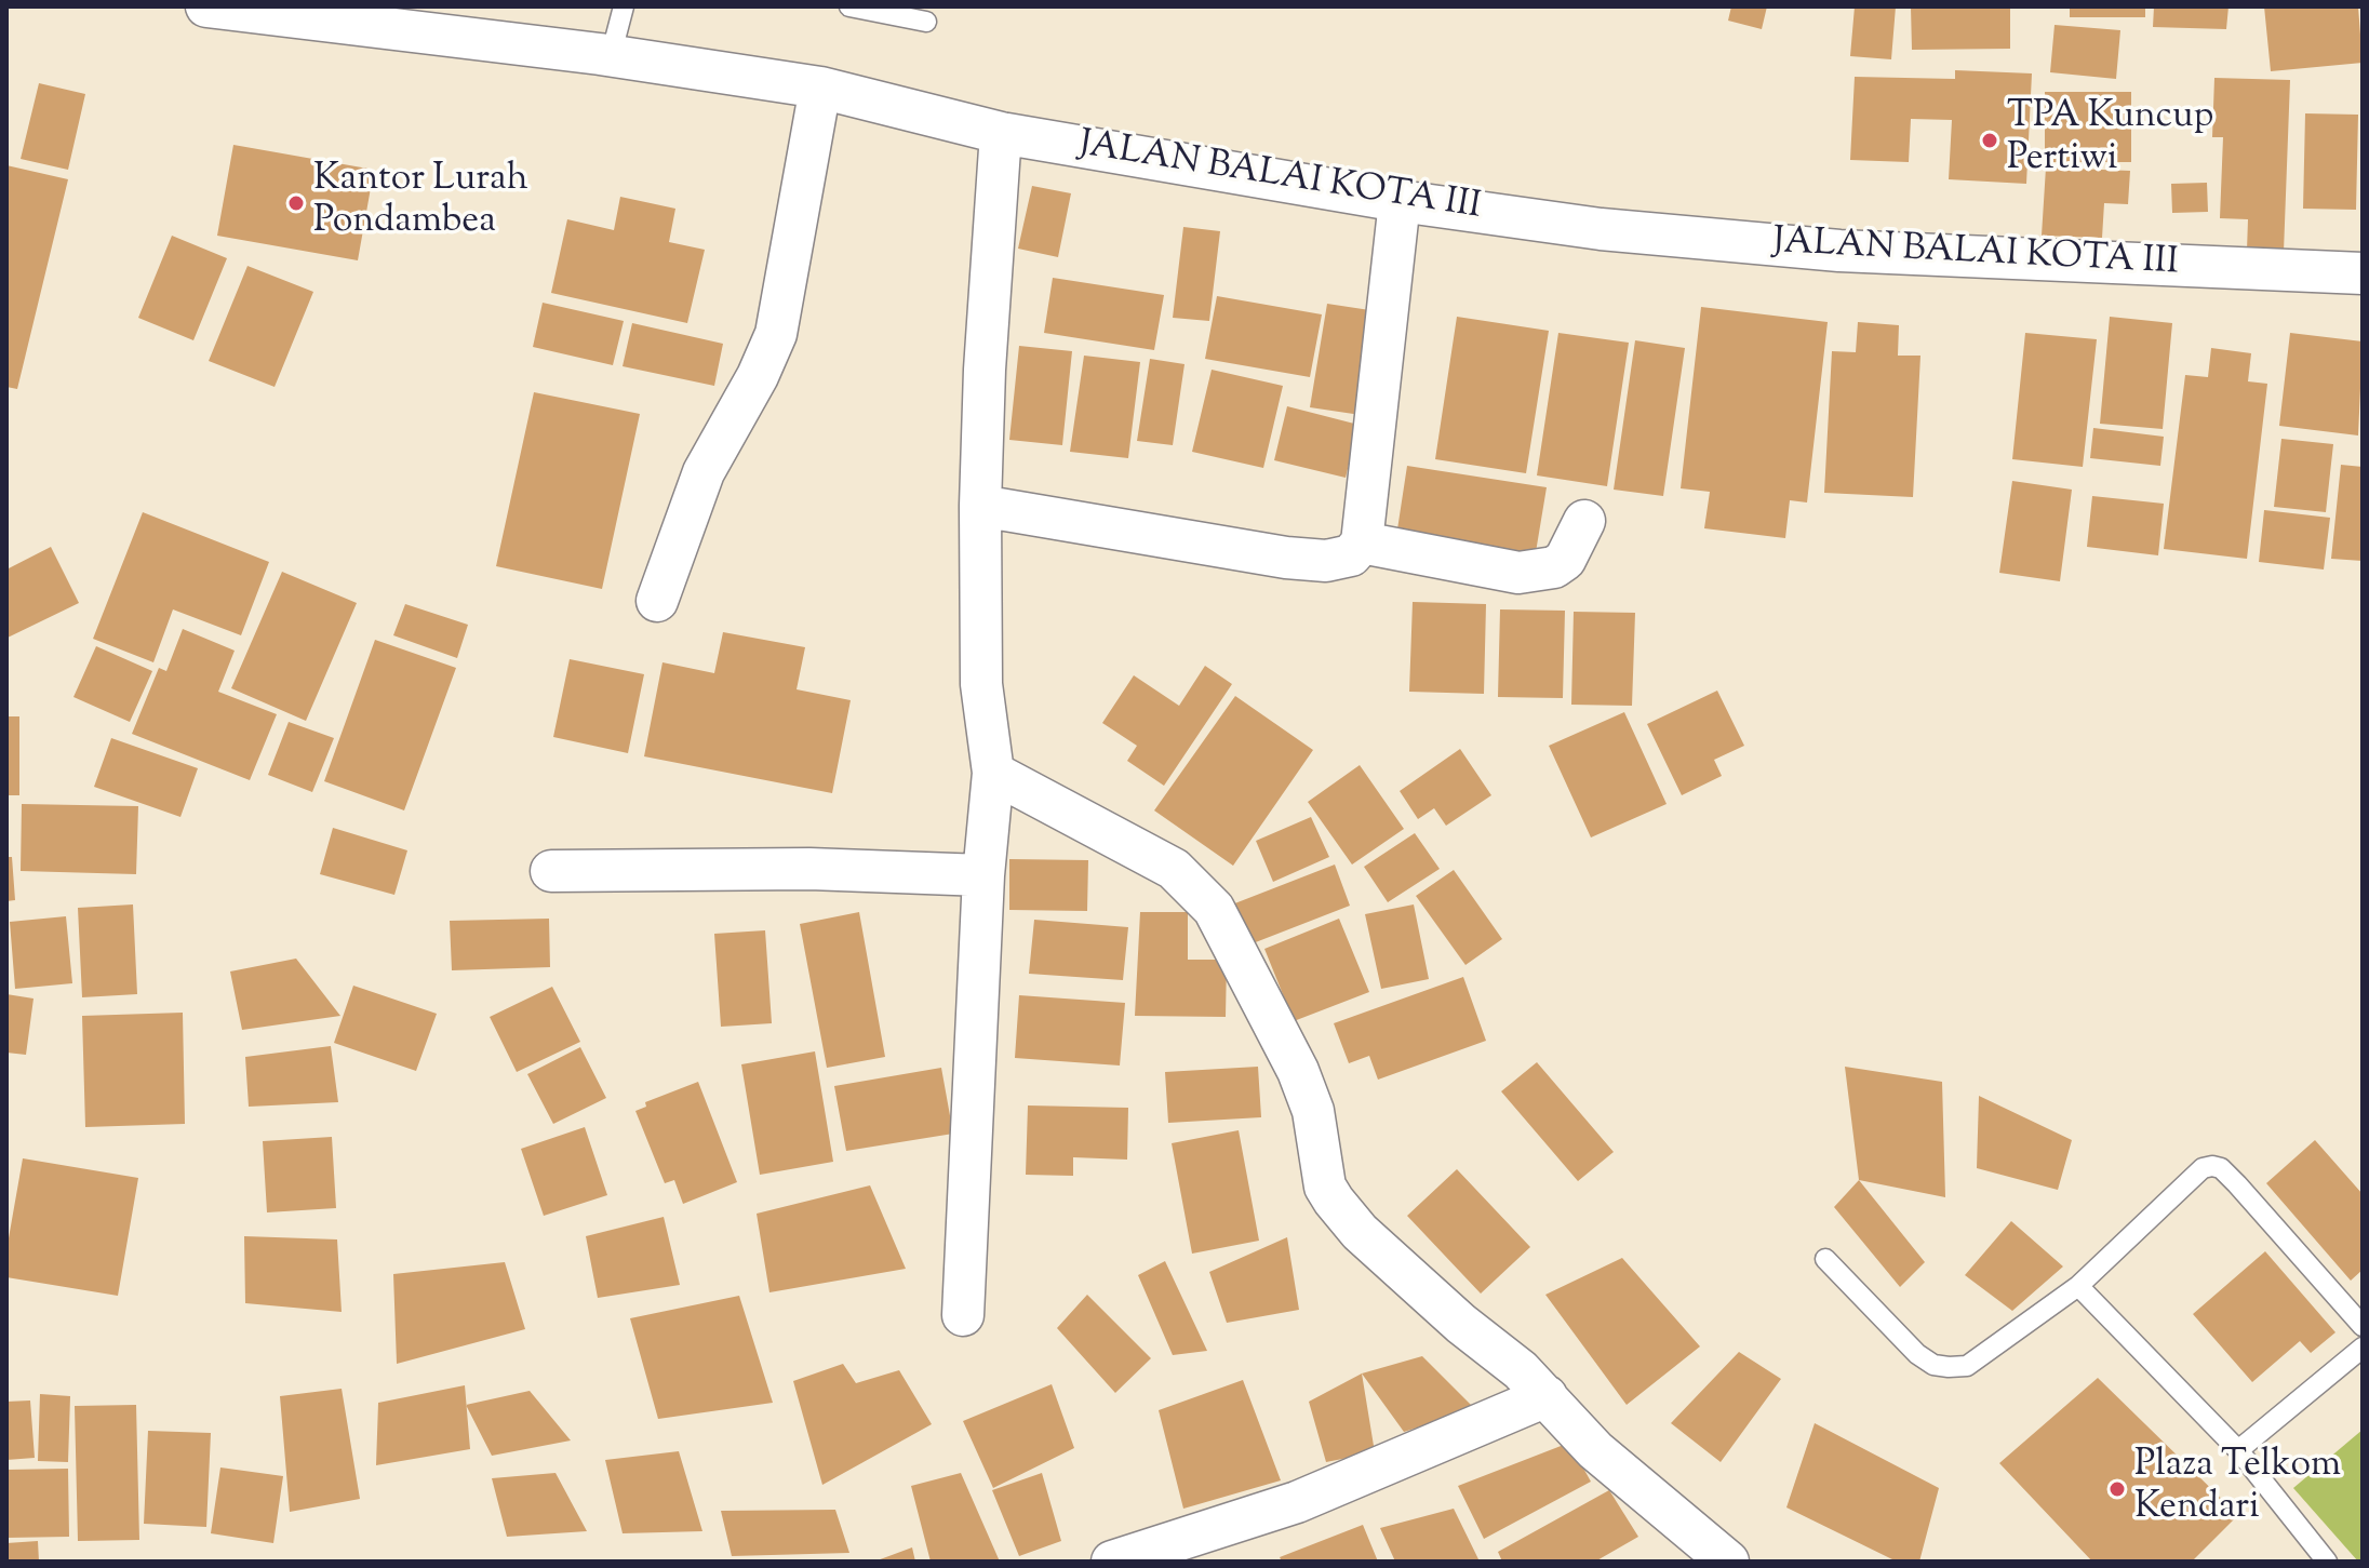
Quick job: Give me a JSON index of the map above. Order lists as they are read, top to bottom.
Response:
{
  "streets": {
    "street": ["JALAN BALAI KOTA III"]
  },
  "places": ["TPA Kuncup Pertiwi", "Kantor Lurah Pondambea", "Plaza Telkom Kendari"]
}
